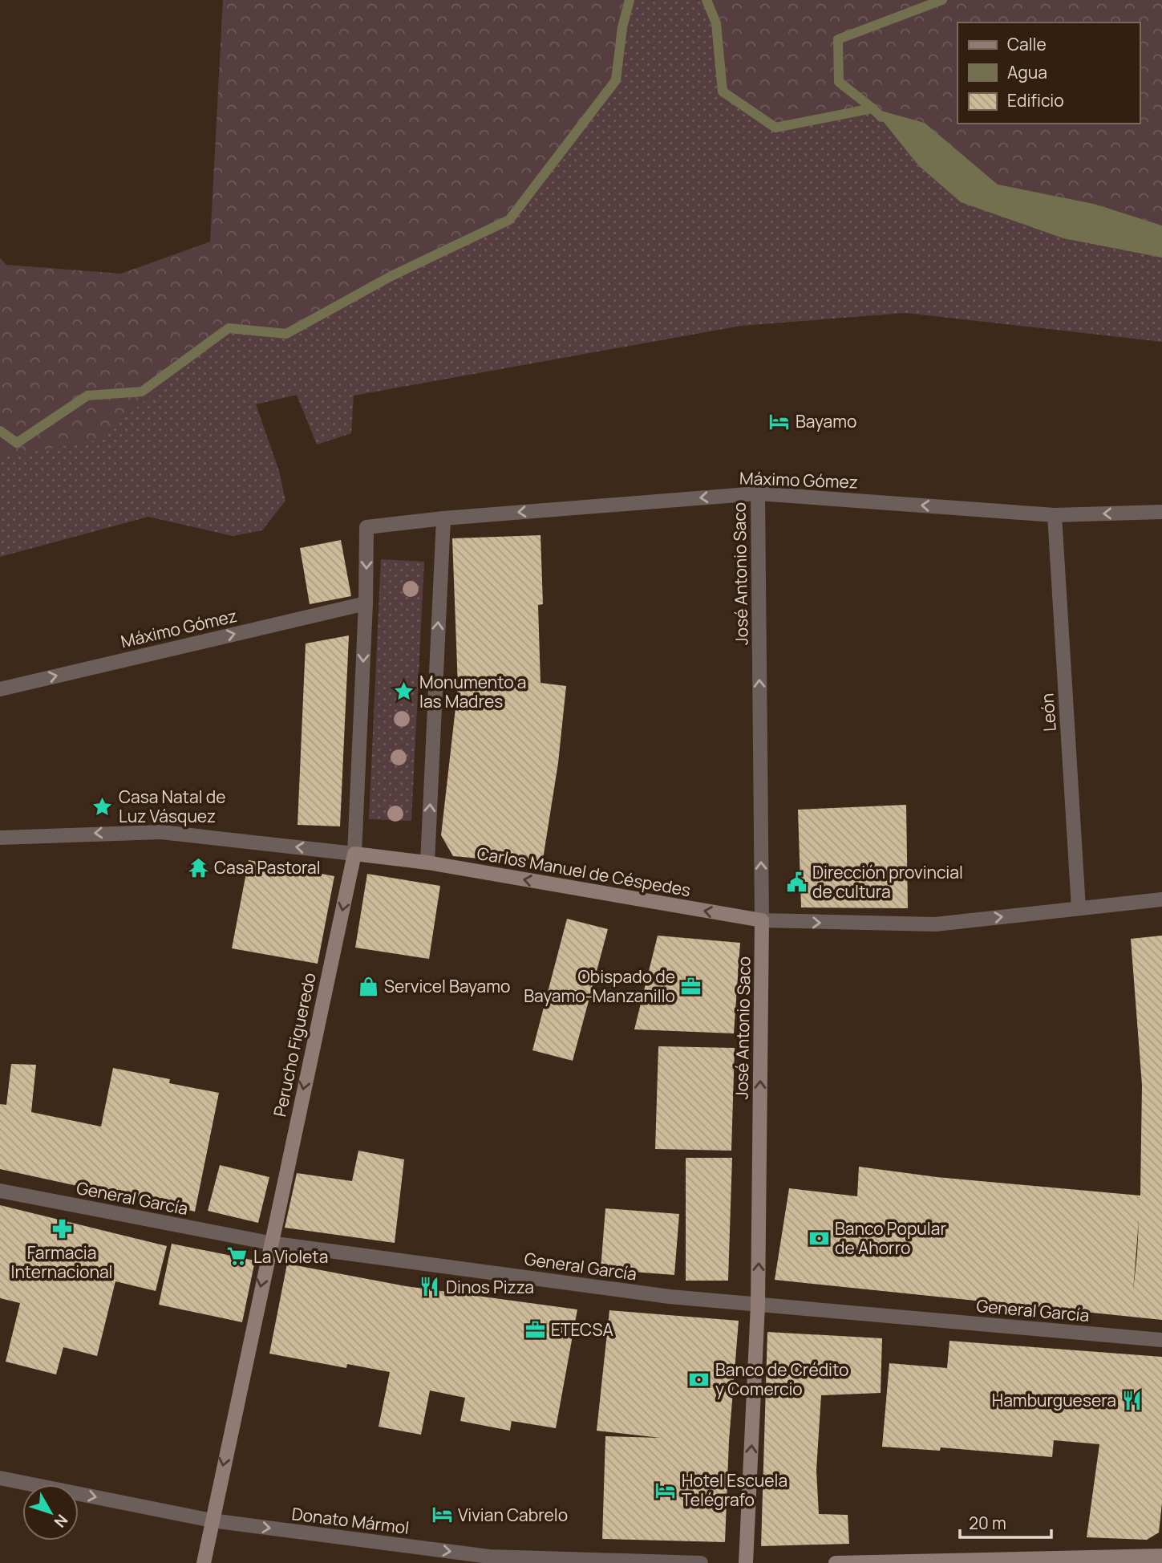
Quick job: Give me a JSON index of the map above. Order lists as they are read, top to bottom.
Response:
{
  "streets": {
    "main road": ["José Antonio Saco", "Carlos Manuel de Céspedes", "Perucho Figueredo"],
    "street": [
      "Máximo Gómez",
      "León",
      "General García",
      "Donato Mármol"
    ]
  },
  "crossings": [
    ["Máximo Gómez", "José Antonio Saco"],
    ["Máximo Gómez", "León"],
    ["Máximo Gómez", "Perucho Figueredo"],
    ["José Antonio Saco", "Carlos Manuel de Céspedes"],
    ["José Antonio Saco", "General García"],
    ["León", "Carlos Manuel de Céspedes"],
    ["Carlos Manuel de Céspedes", "Perucho Figueredo"],
    ["Perucho Figueredo", "General García"],
    ["Perucho Figueredo", "Donato Mármol"]
  ],
  "one_way": ["José Antonio Saco", "Donato Mármol"],
  "places": {
    "hotel": ["Bayamo", "Hotel Escuela Telégrafo", "Vivian Cabrelo"],
    "place": ["Monumento a las Madres", "Casa Natal de Luz Vásquez"],
    "temple": ["Casa Pastoral"],
    "public building": ["Dirección provincial de cultura"],
    "shop": ["Servicel Bayamo"],
    "office": ["Obispado de Bayamo-Manzanillo", "ETECSA"],
    "pharmacy": ["Farmacia Internacional"],
    "bank": ["Banco Popular de Ahorro", "Banco de Crédito y Comercio"],
    "supermarket": ["La Violeta"],
    "restaurant": ["Dinos Pizza", "Hamburguesera"]
  },
  "legend": ["Calle", "Agua", "Edificio"],
  "scale_bar": "20 m",
  "north": "bottom right"
}
